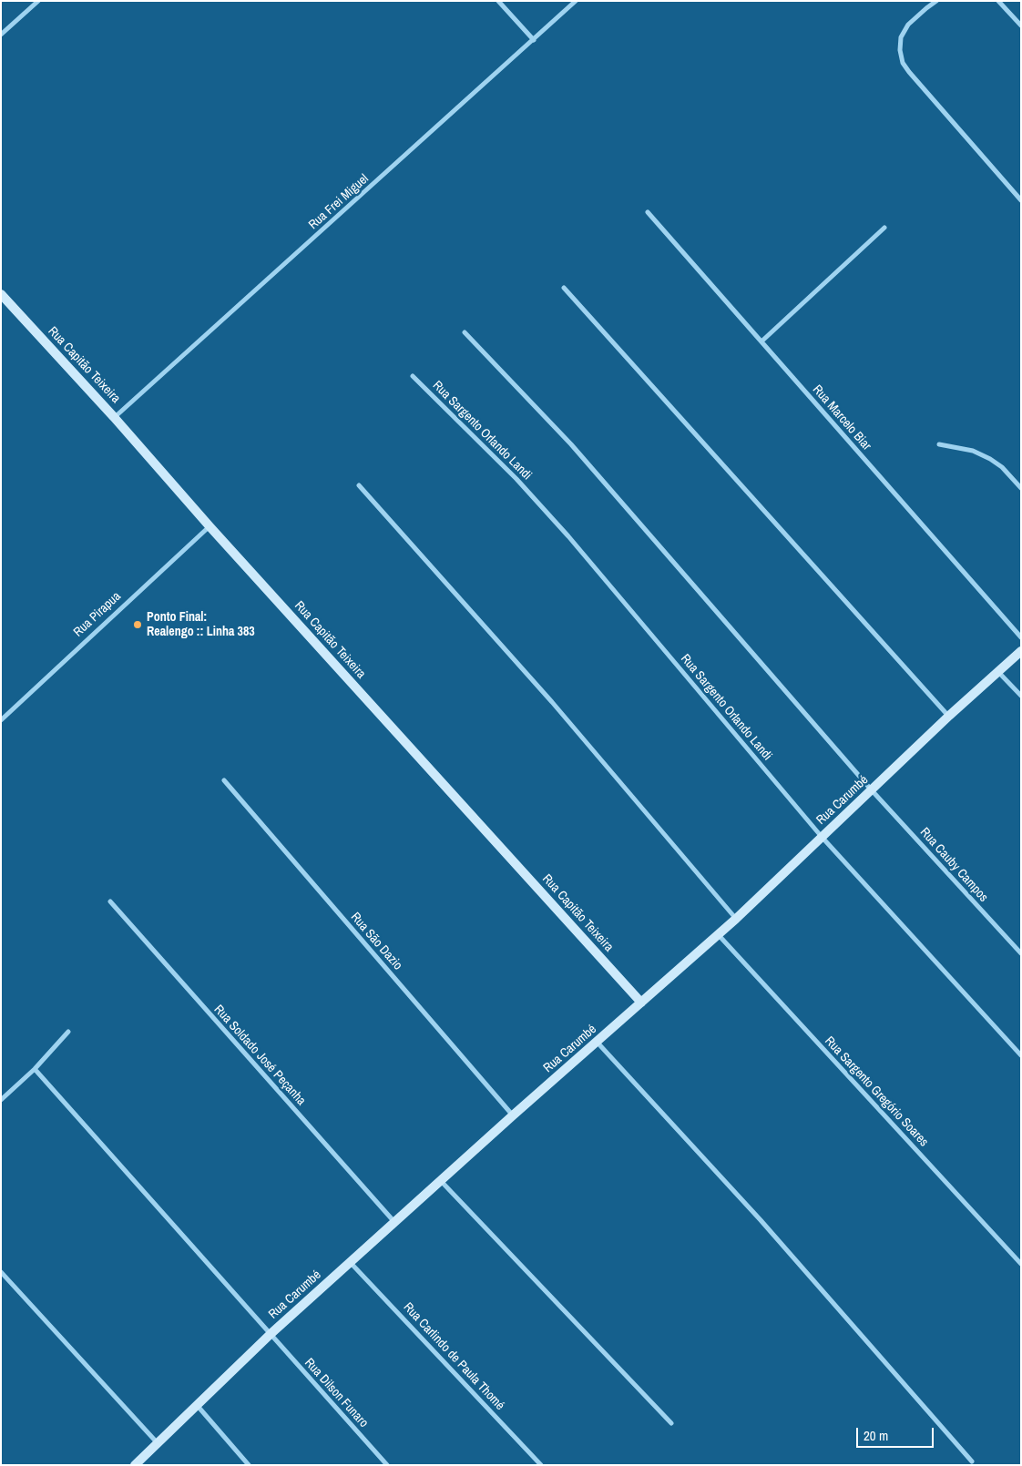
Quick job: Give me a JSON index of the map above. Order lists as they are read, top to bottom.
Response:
{
  "streets": {
    "street": [
      "Rua Frei Miguel",
      "Rua Capitão Teixeira",
      "Rua Marcelo Biar",
      "Rua Sargento Orlando Landi",
      "Rua Pirapua",
      "Rua Carumbé",
      "Rua Cauby Campos",
      "Rua São Dazio",
      "Rua Soldado José Peçanha",
      "Rua Sargento Gregório Soares",
      "Rua Carlindo de Paula Thomé",
      "Rua Dilson Funaro"
    ]
  },
  "crossings": [
    ["Rua Frei Miguel", "Rua Capitão Teixeira"],
    ["Rua Capitão Teixeira", "Rua Pirapua"],
    ["Rua Capitão Teixeira", "Rua Carumbé"],
    ["Rua Sargento Orlando Landi", "Rua Carumbé"],
    ["Rua Carumbé", "Rua Cauby Campos"],
    ["Rua Carumbé", "Rua São Dazio"],
    ["Rua Carumbé", "Rua Soldado José Peçanha"],
    ["Rua Carumbé", "Rua Sargento Gregório Soares"],
    ["Rua Carumbé", "Rua Carlindo de Paula Thomé"],
    ["Rua Carumbé", "Rua Dilson Funaro"]
  ],
  "places": ["Ponto Final: Realengo :: Linha 383"],
  "scale_bar": "20 m"
}
